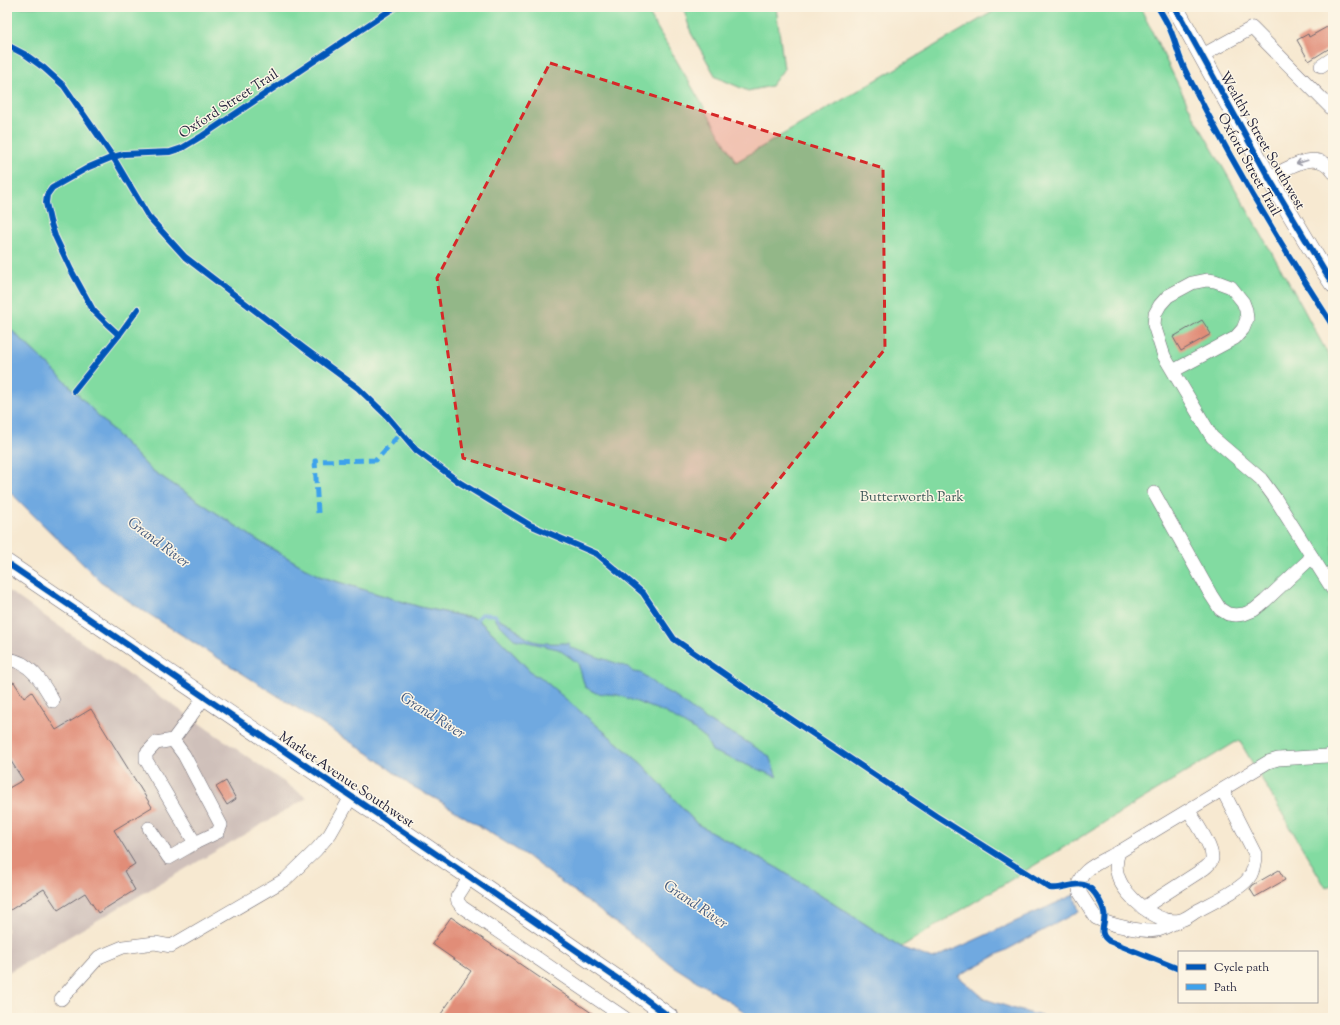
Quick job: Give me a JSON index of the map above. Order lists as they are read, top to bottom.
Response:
{
  "streets": {
    "main road": ["Wealthy Street Southwest", "Market Avenue Southwest"],
    "cycle path": ["Oxford Street Trail"]
  },
  "water": ["Grand River"],
  "parks": ["Butterworth Park"],
  "legend": ["Cycle path", "Path"]
}
